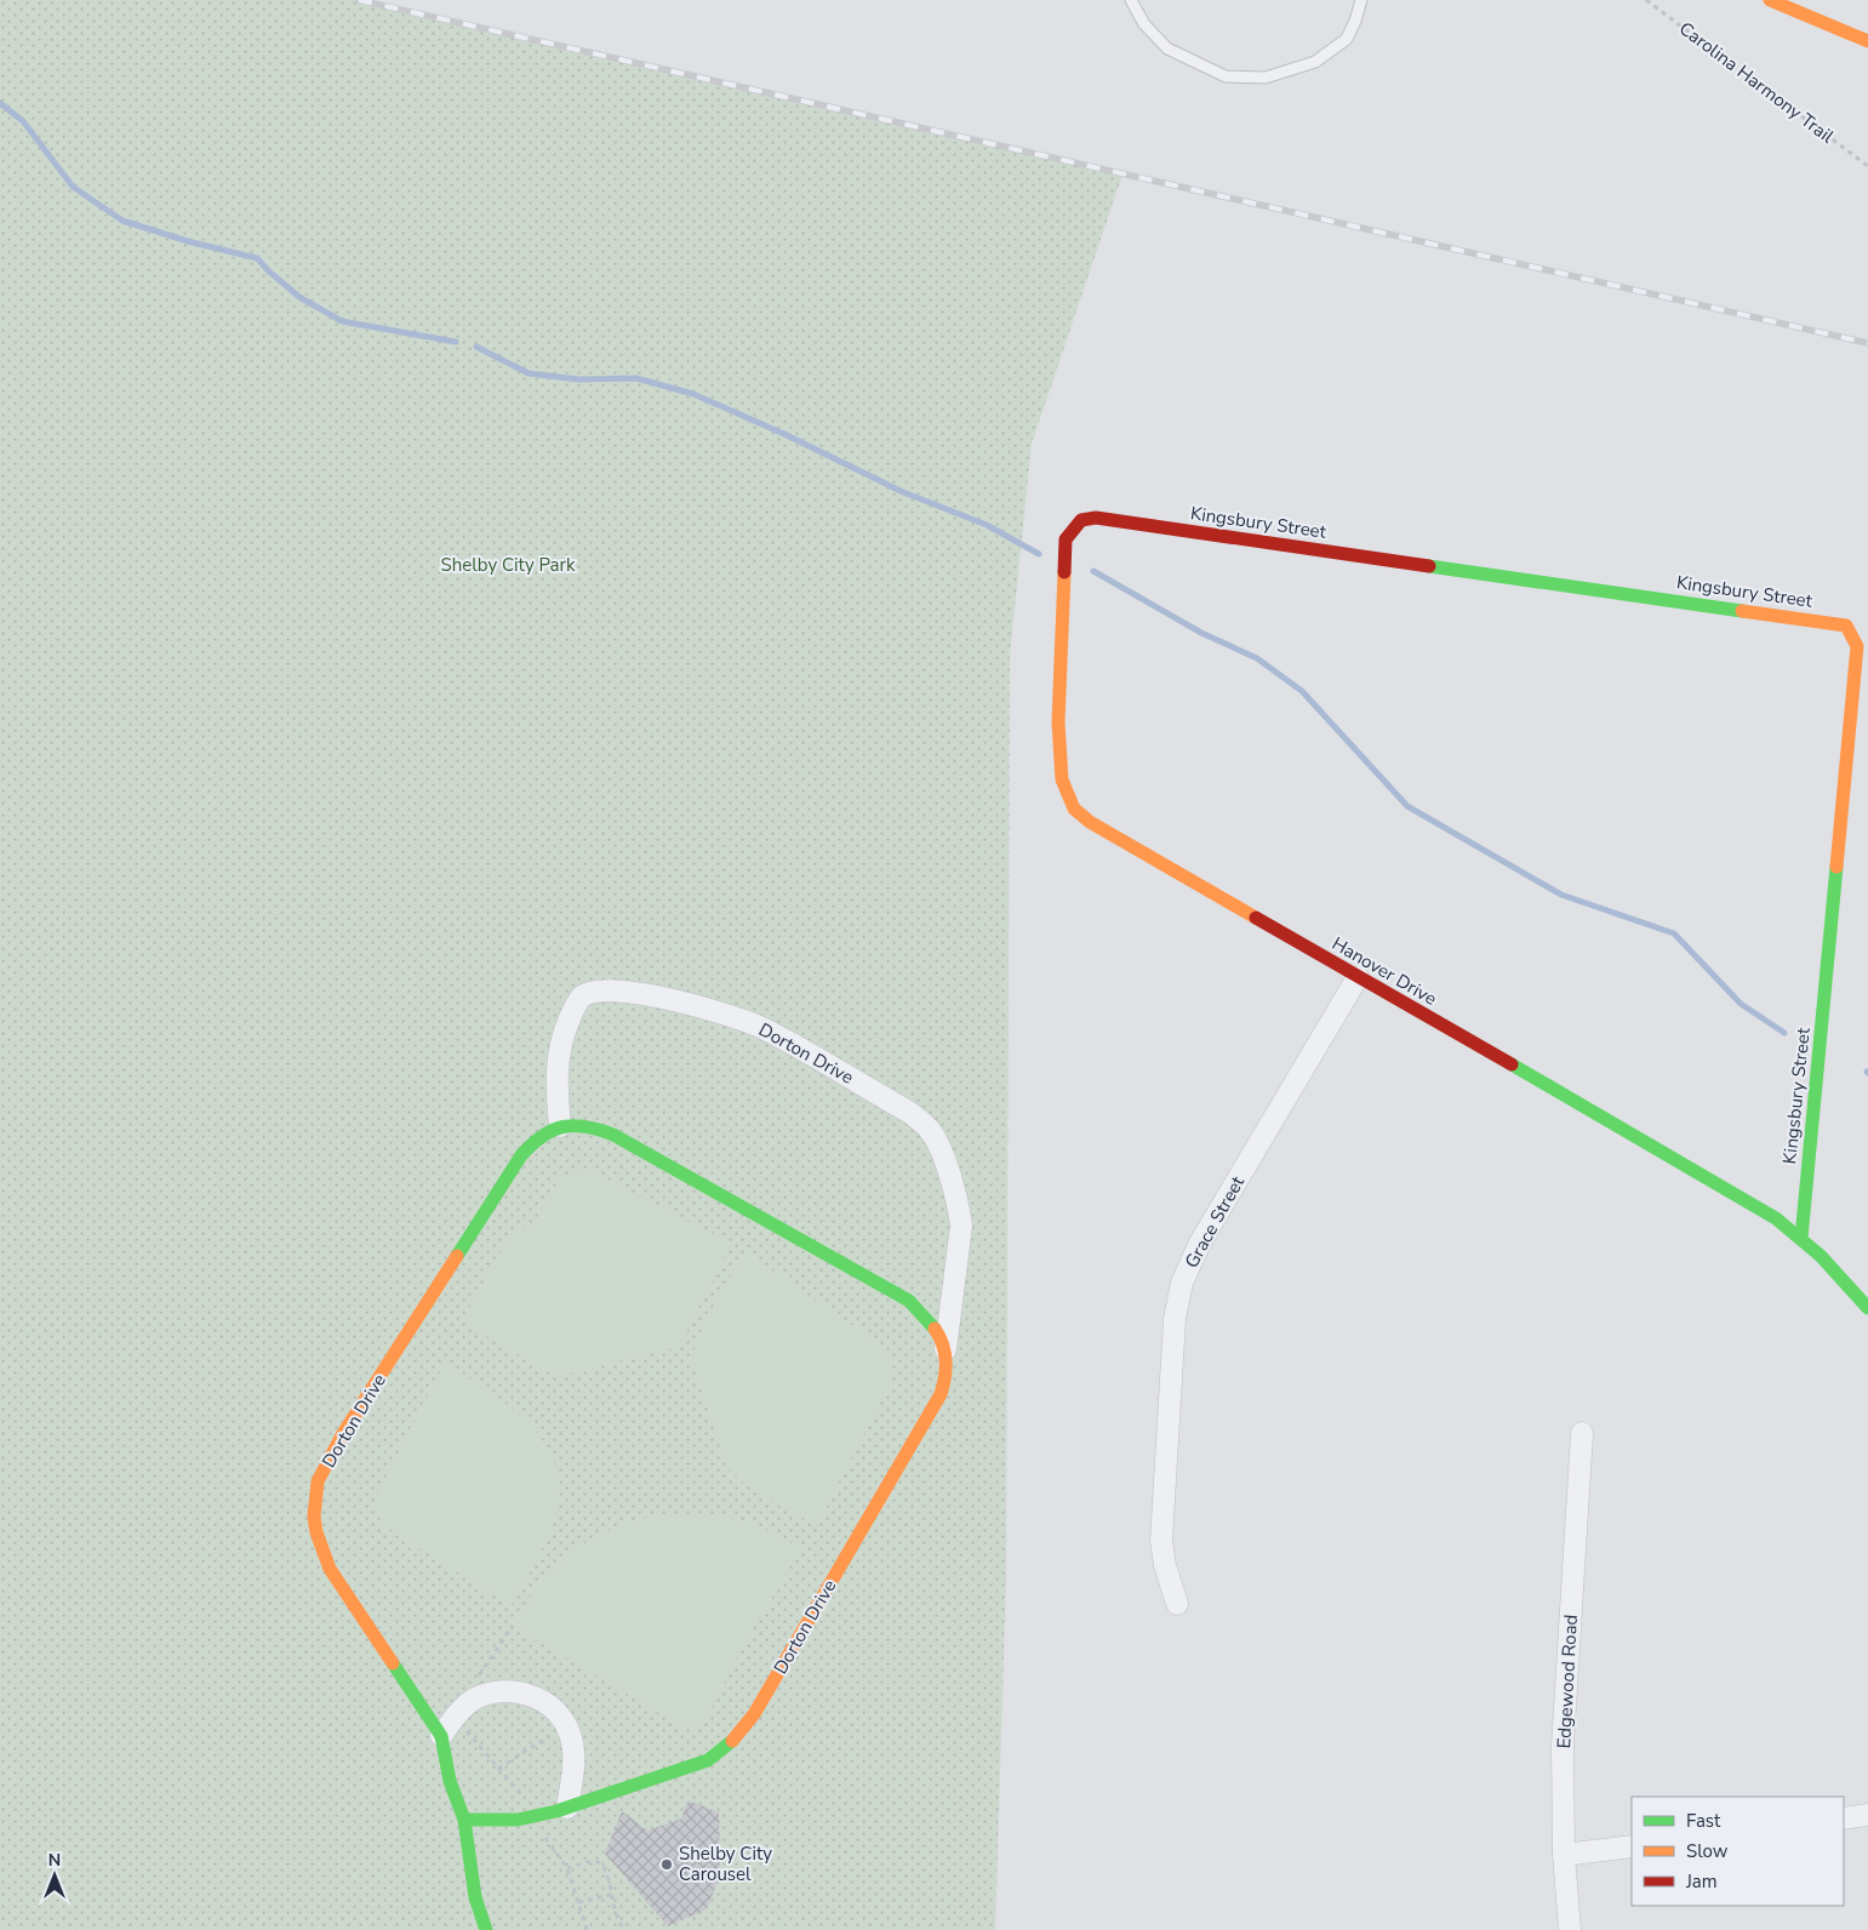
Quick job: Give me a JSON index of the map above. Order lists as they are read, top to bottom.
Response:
{
  "streets": {
    "street": [
      "Kingsbury Street",
      "Hanover Drive",
      "Dorton Drive",
      "Grace Street",
      "Edgewood Road"
    ],
    "path": ["Carolina Harmony Trail"]
  },
  "crossings": [
    ["Kingsbury Street", "Hanover Drive"],
    ["Hanover Drive", "Grace Street"]
  ],
  "parks": ["Shelby City Park"],
  "places": ["Shelby City Carousel"],
  "legend": ["Fast", "Slow", "Jam"],
  "north": "top"
}
